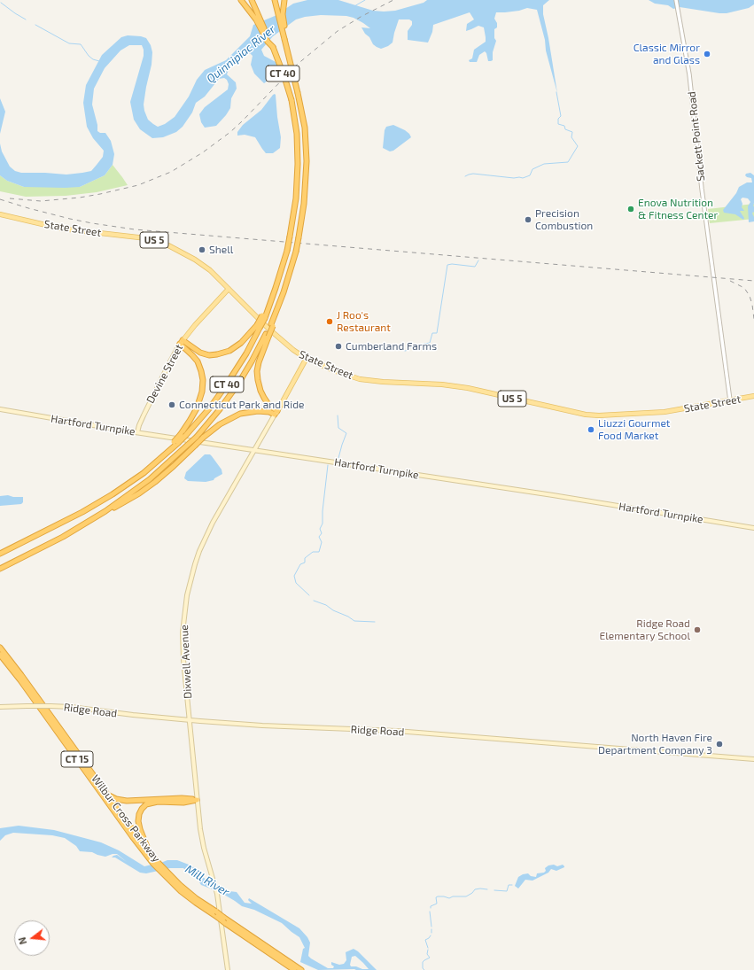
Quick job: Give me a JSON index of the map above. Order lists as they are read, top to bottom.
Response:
{
  "streets": {
    "highway": ["CT 40", "CT 15", "Wilbur Cross Parkway"],
    "main road": [
      "State Street",
      "US 5",
      "Devine Street",
      "Hartford Turnpike",
      "Dixwell Avenue",
      "Ridge Road"
    ],
    "street": ["Sackett Point Road"]
  },
  "crossings": [
    ["Sackett Point Road", "State Street"],
    ["State Street", "Devine Street"],
    ["State Street", "Dixwell Avenue"],
    ["Devine Street", "Hartford Turnpike"],
    ["Hartford Turnpike", "Dixwell Avenue"],
    ["Dixwell Avenue", "Ridge Road"]
  ],
  "water": ["Quinnipiac River", "Mill River"],
  "places": [
    "Classic Mirror and Glass",
    "Enova Nutrition & Fitness Center",
    "Precision Combustion",
    "Shell",
    "J Roo's Restaurant",
    "Cumberland Farms",
    "Connecticut Park and Ride",
    "Liuzzi Gourmet Food Market",
    "Ridge Road Elementary School",
    "North Haven Fire Department Company 3"
  ],
  "north": "left"
}
